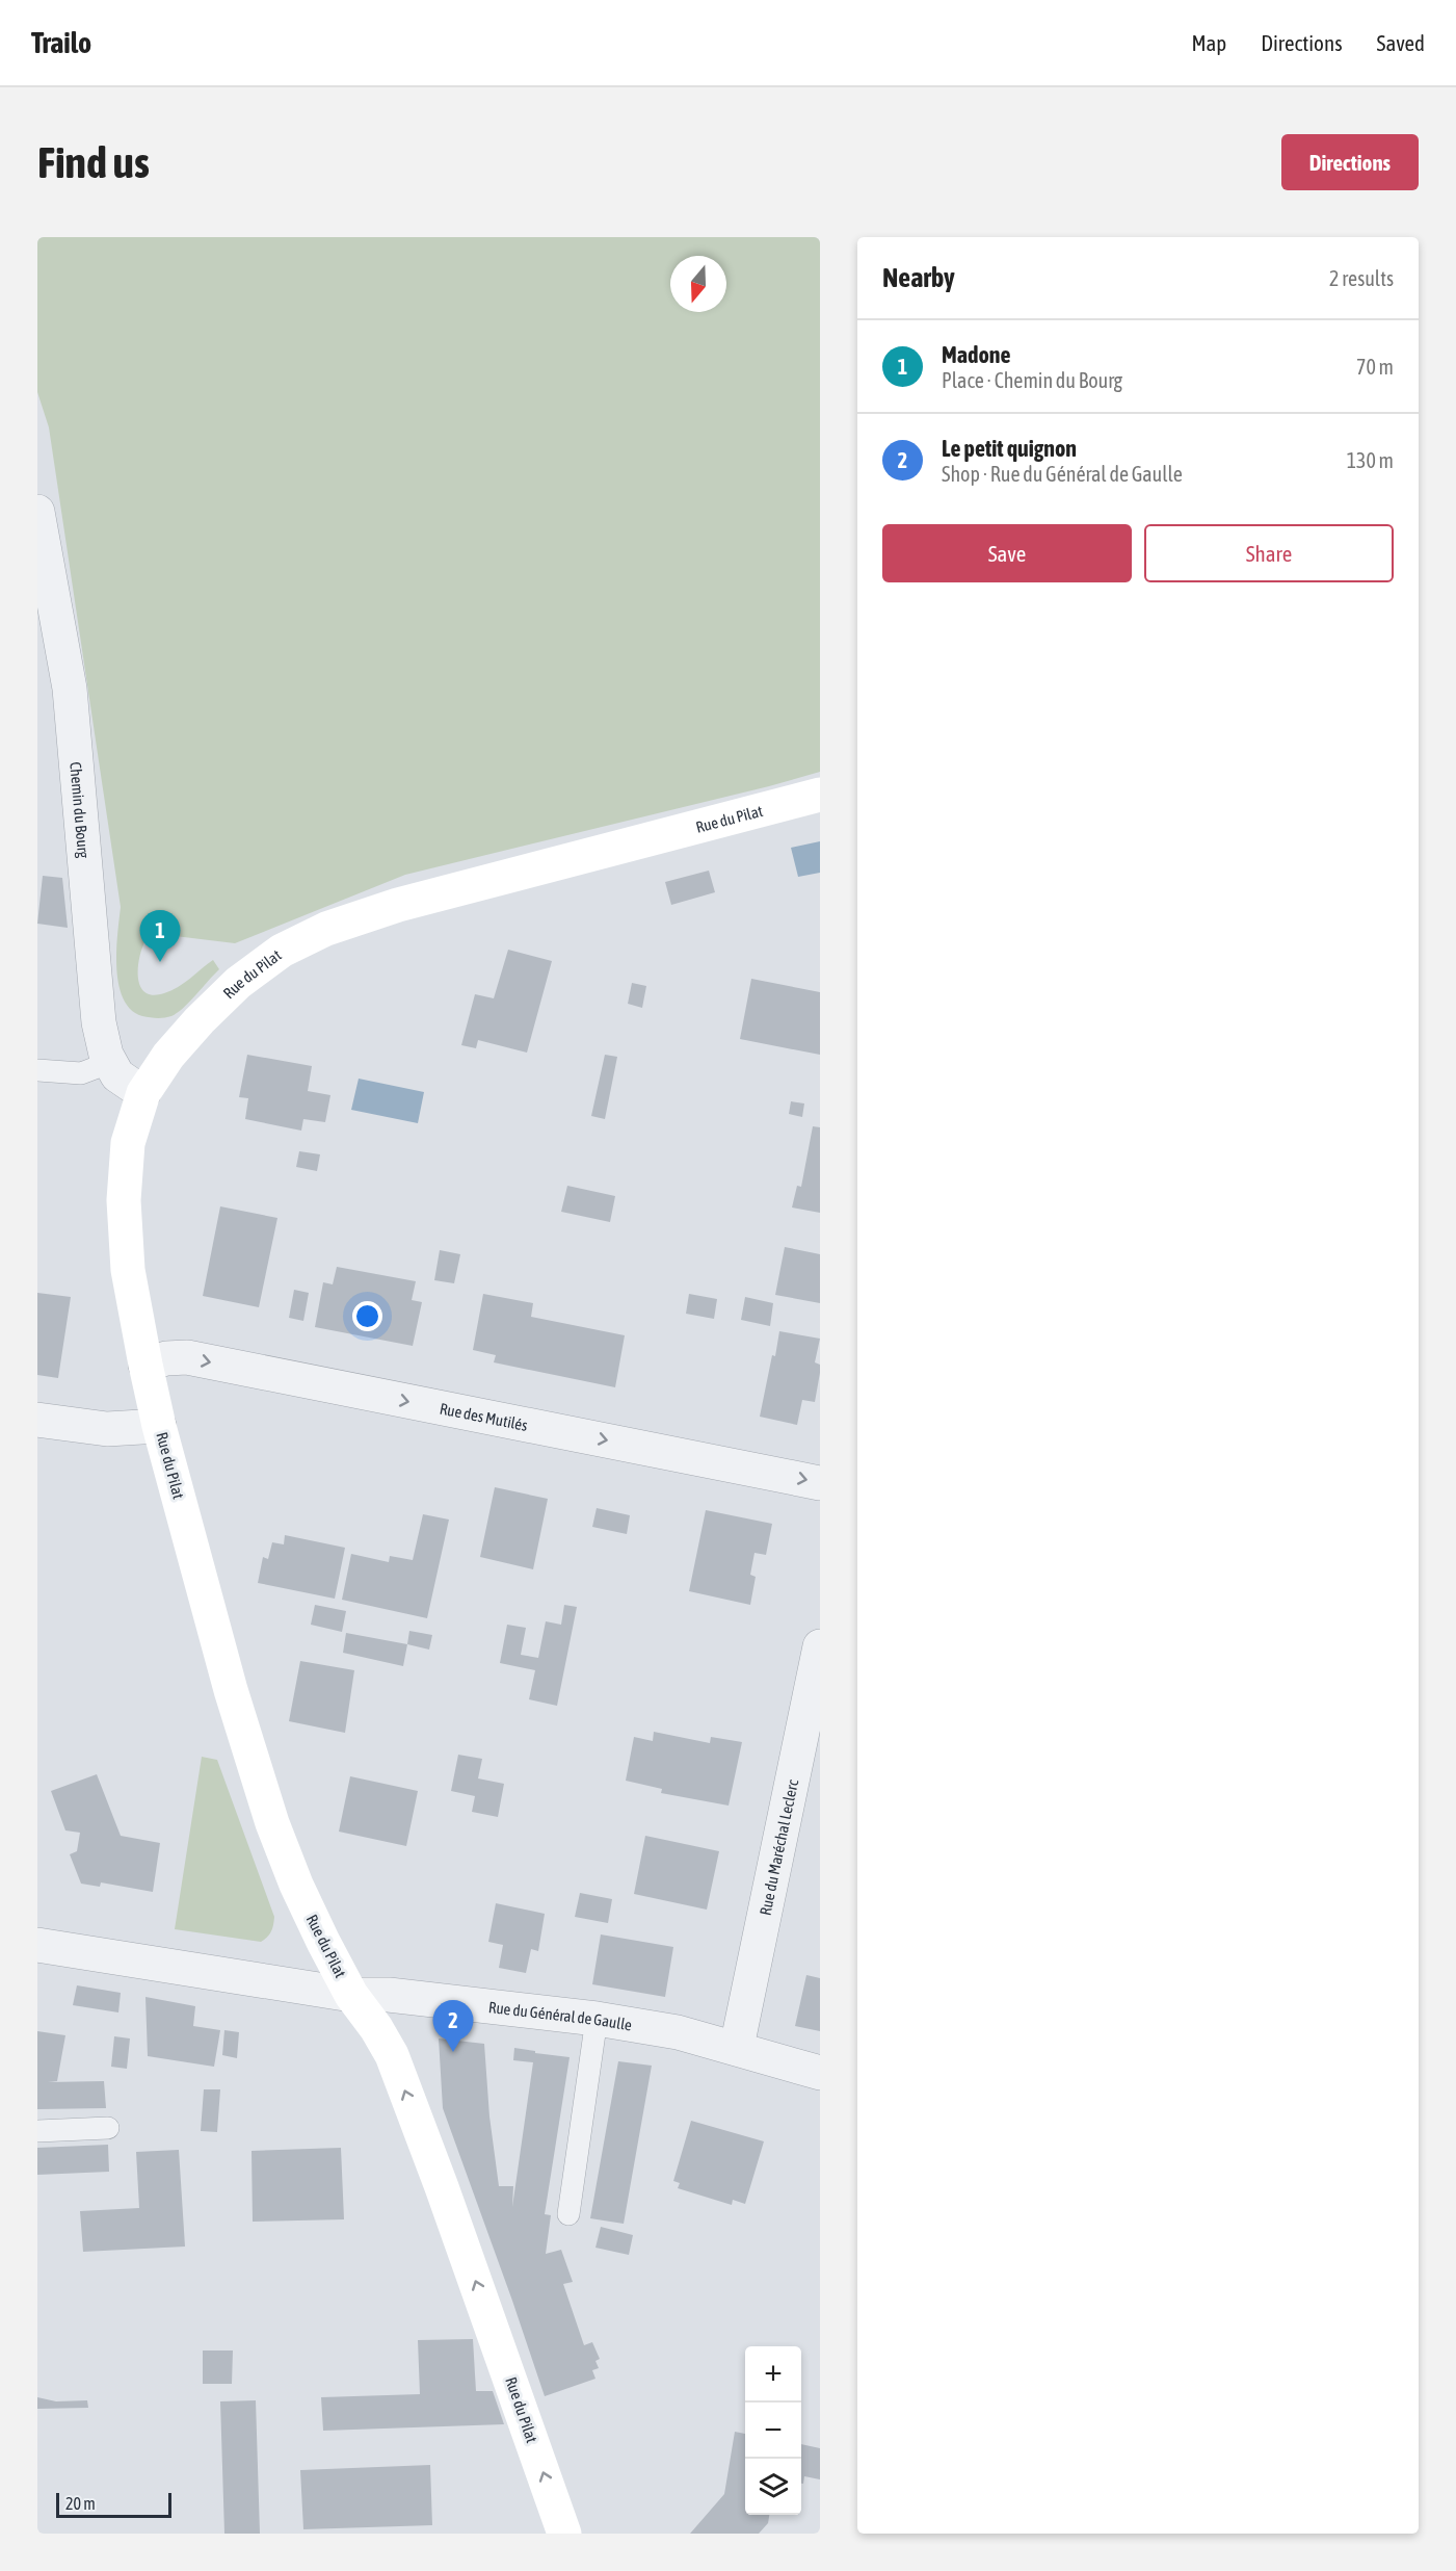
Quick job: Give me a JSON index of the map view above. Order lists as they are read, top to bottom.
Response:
{
  "streets": {
    "main road": ["Rue du Pilat"],
    "street": [
      "Chemin du Bourg",
      "Rue des Mutilés",
      "Rue du Maréchal Leclerc",
      "Rue du Général de Gaulle"
    ]
  },
  "crossings": [
    ["Chemin du Bourg", "Rue du Pilat"],
    ["Rue du Pilat", "Rue des Mutilés"],
    ["Rue du Pilat", "Rue du Général de Gaulle"],
    ["Rue du Maréchal Leclerc", "Rue du Général de Gaulle"]
  ],
  "one_way": ["Rue des Mutilés"],
  "scale_bar": "20 m",
  "north": "bottom",
  "page": {
    "header": "Trailo",
    "nav": ["Map", "Directions", "Saved"],
    "buttons": [
      "Directions",
      ["Save", "Share"]
    ],
    "title": "Find us",
    "heading": ["Nearby", "2 results"],
    "list": [
      {
        "mark": "1",
        "name": "Madone",
        "note": "Place · Chemin du Bourg",
        "value": "70 m"
      },
      {
        "mark": "2",
        "name": "Le petit quignon",
        "note": "Shop · Rue du Général de Gaulle",
        "value": "130 m"
      }
    ],
    "pins": ["1", "2"],
    "map_buttons": ["+", "−"],
    "scale": "20 m"
  }
}
